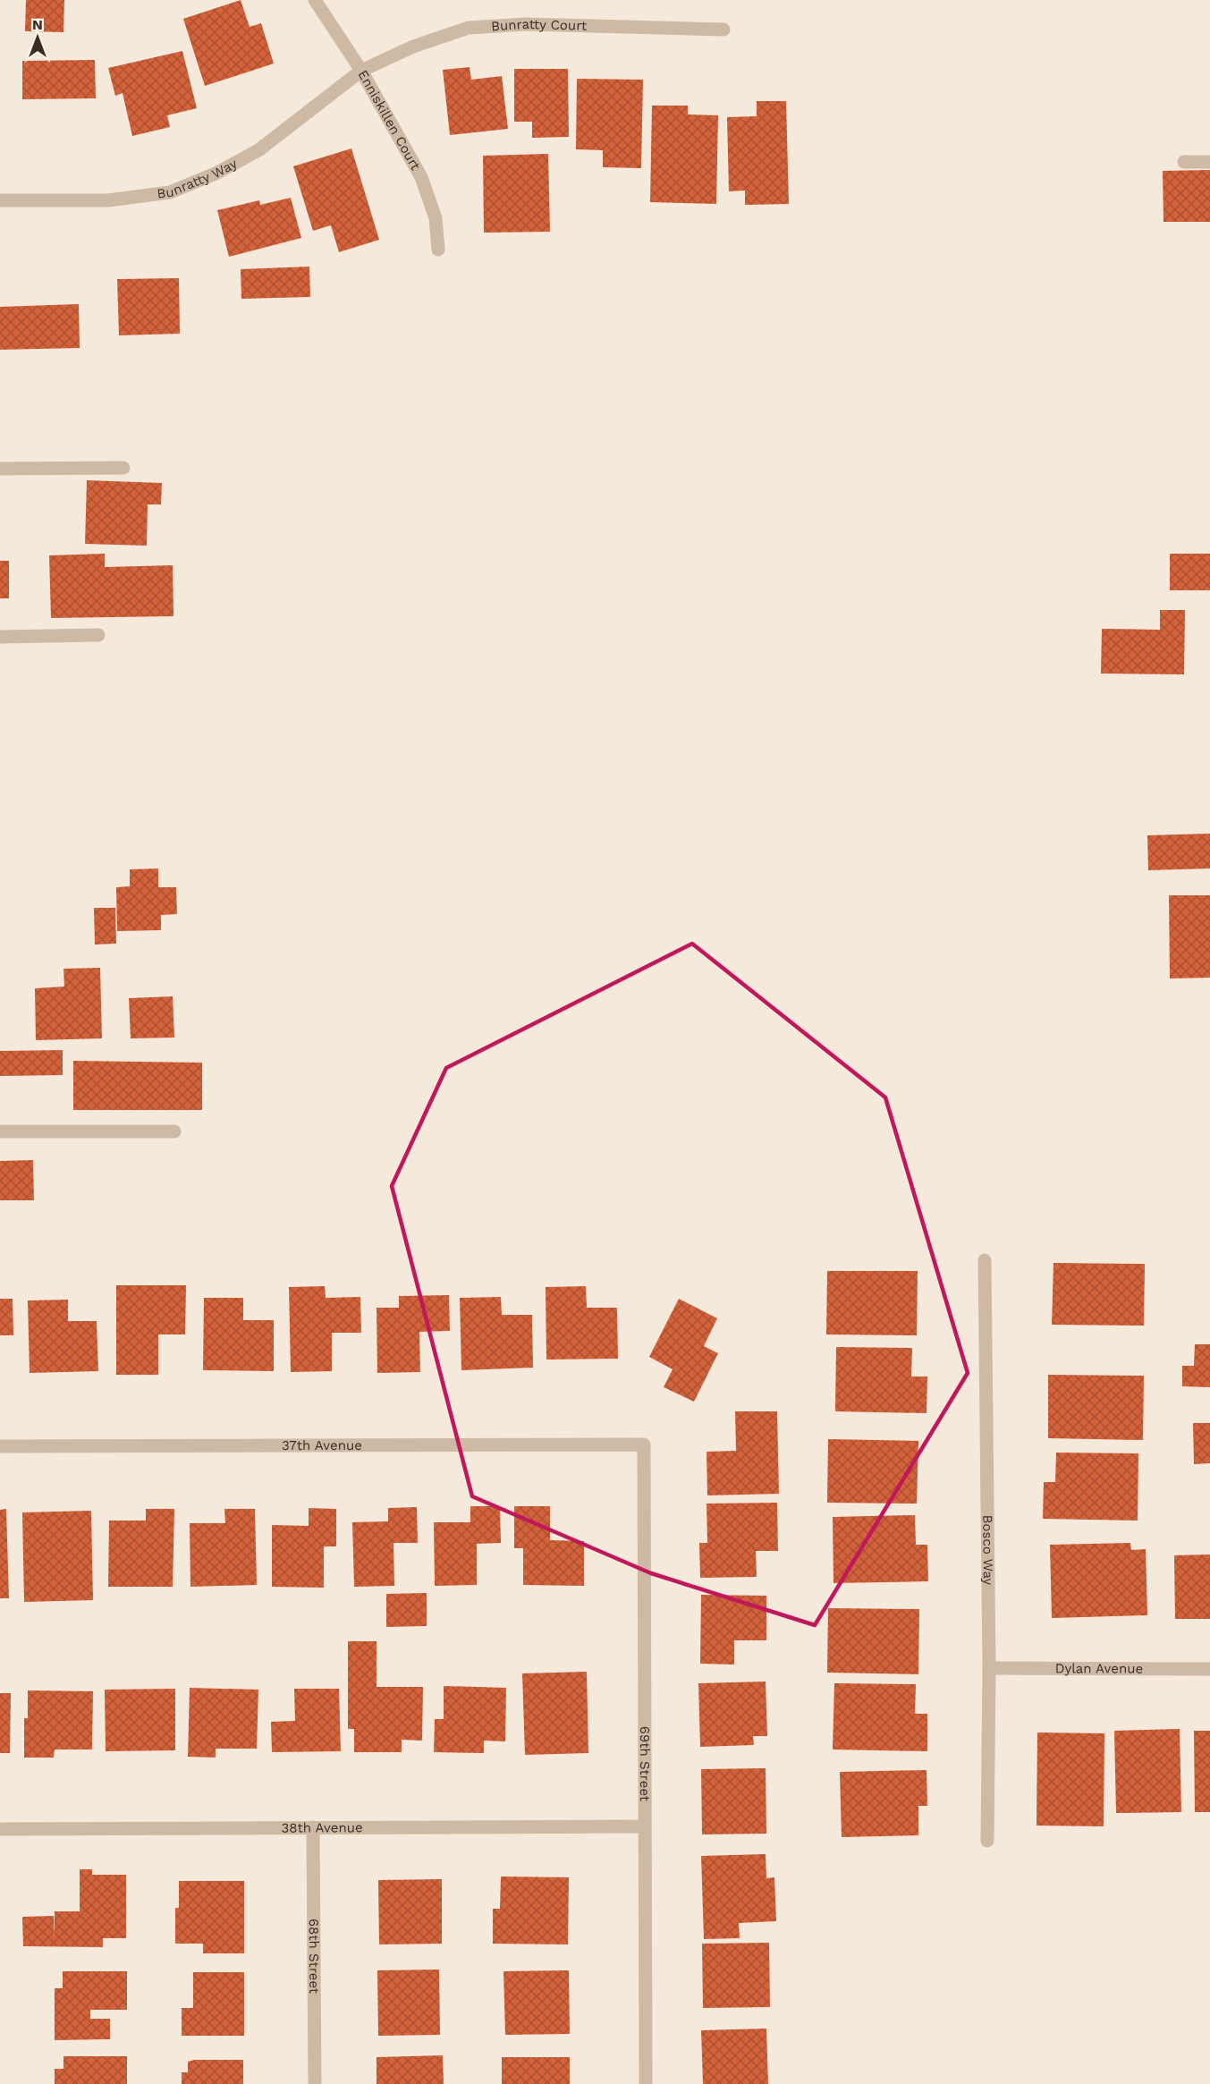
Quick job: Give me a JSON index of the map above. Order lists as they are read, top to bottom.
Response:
{
  "streets": {
    "street": [
      "Bunratty Court",
      "Enniskillen Court",
      "Bunratty Way",
      "37th Avenue",
      "Bosco Way",
      "Dylan Avenue",
      "69th Street",
      "38th Avenue",
      "68th Street"
    ]
  },
  "crossings": [
    ["Bunratty Court", "Enniskillen Court"],
    ["Bunratty Court", "Bunratty Way"],
    ["Enniskillen Court", "Bunratty Way"],
    ["37th Avenue", "69th Street"],
    ["Bosco Way", "Dylan Avenue"],
    ["69th Street", "38th Avenue"],
    ["38th Avenue", "68th Street"]
  ],
  "north": "top"
}
